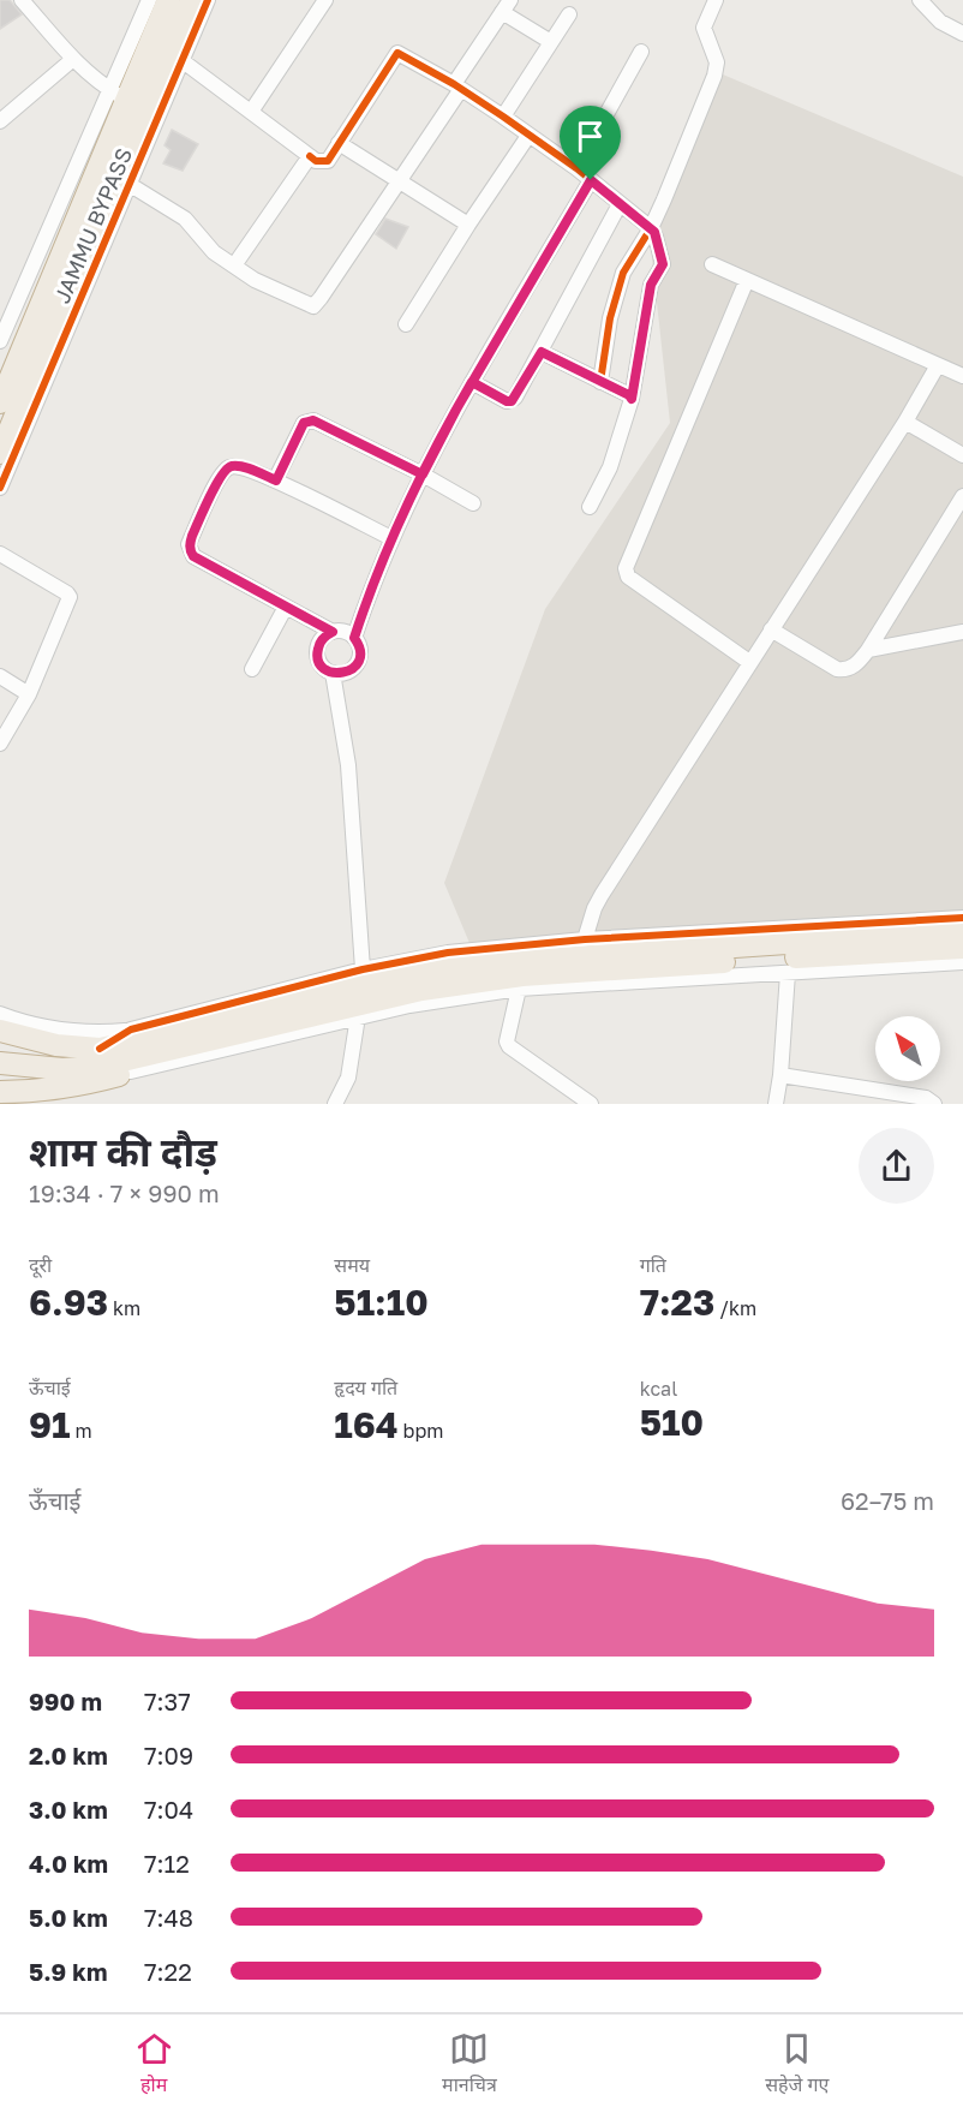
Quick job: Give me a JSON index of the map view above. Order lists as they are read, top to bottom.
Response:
{
  "streets": {
    "highway": ["JAMMU BYPASS"]
  },
  "north": "top left",
  "page": {
    "heading": ["शाम की दौड़", "19:34 · 7 × 990 m"],
    "stats": [
      ["दूरी", "6.93 km"],
      ["समय", "51:10"],
      ["गति", "7:23 /km"],
      ["ऊँचाई", "91 m"],
      ["हृदय गति", "164 bpm"],
      ["kcal", "510"]
    ],
    "chart": ["ऊँचाई", "62–75 m"],
    "list": [
      {
        "name": "990 m",
        "note": "7:37"
      },
      {
        "name": "2.0 km",
        "note": "7:09"
      },
      {
        "name": "3.0 km",
        "note": "7:04"
      },
      {
        "name": "4.0 km",
        "note": "7:12"
      },
      {
        "name": "5.0 km",
        "note": "7:48"
      },
      {
        "name": "5.9 km",
        "note": "7:22"
      }
    ],
    "tabs": ["होम", "मानचित्र", "सहेजे गए"]
  }
}
